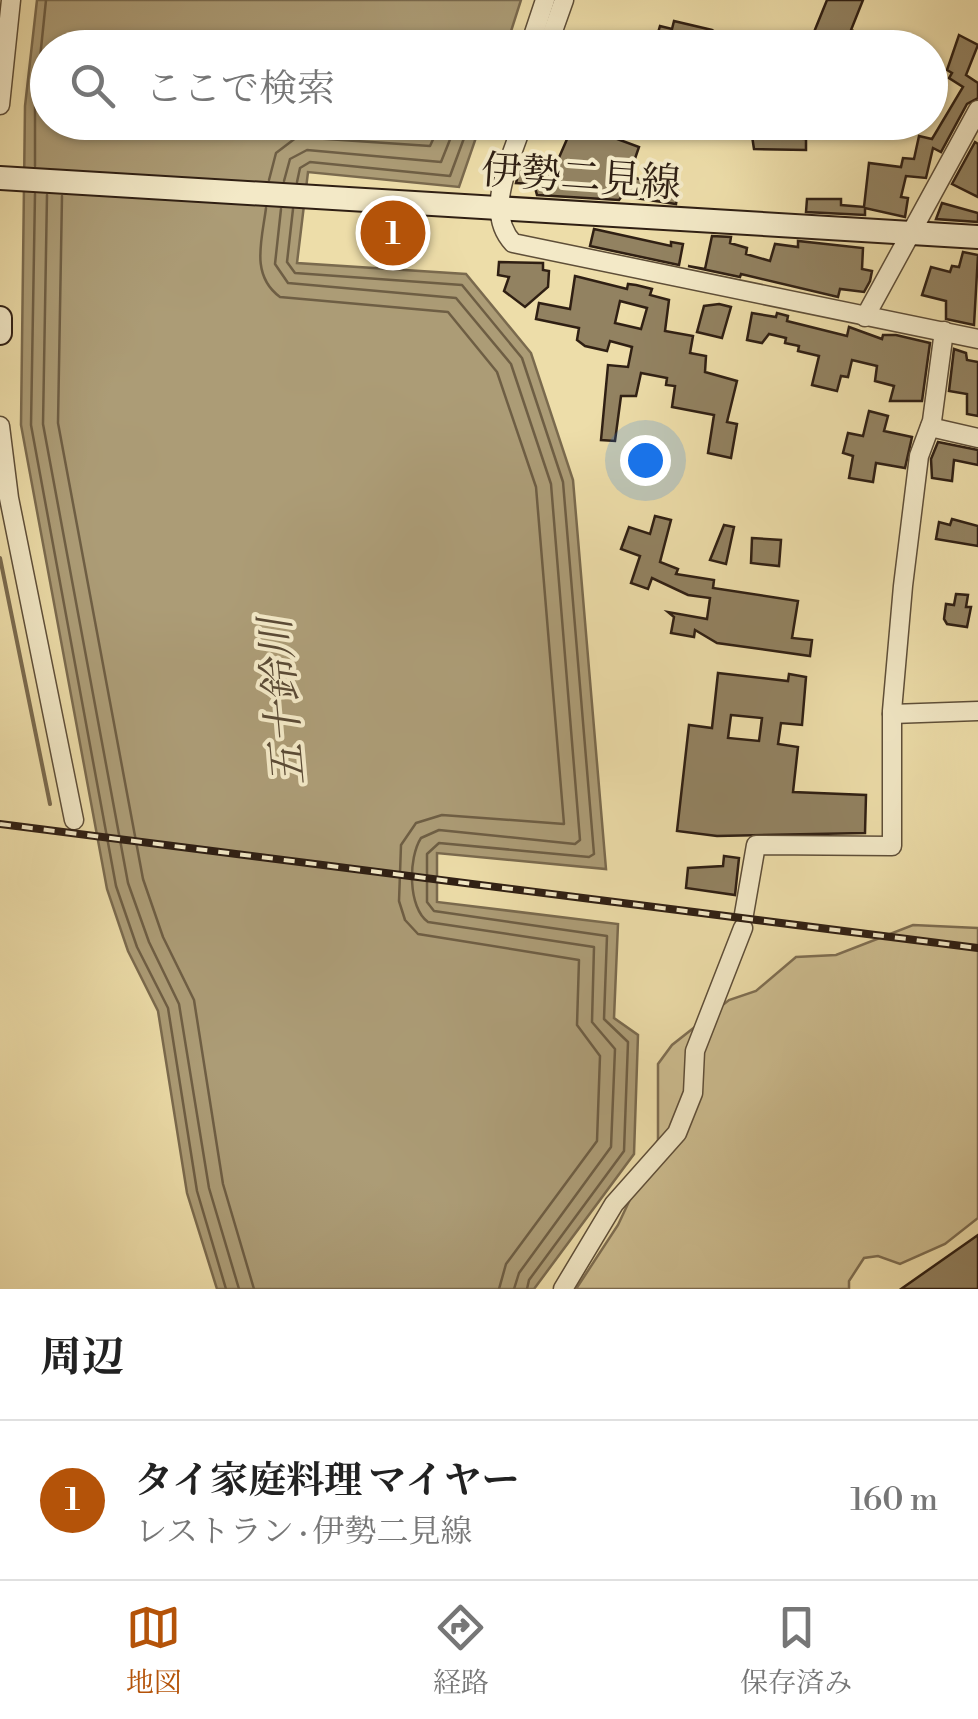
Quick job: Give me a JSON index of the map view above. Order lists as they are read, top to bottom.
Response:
{
  "streets": {
    "main road": ["伊勢二見線"]
  },
  "water": ["五十鈴川"],
  "page": {
    "search": "ここで検索",
    "pins": "1",
    "heading": "周辺",
    "list": [
      {
        "mark": "1",
        "name": "タイ家庭料理 マイヤー",
        "note": "レストラン · 伊勢二見線",
        "value": "160 m"
      }
    ],
    "nav": ["地図", "経路", "保存済み"]
  }
}
